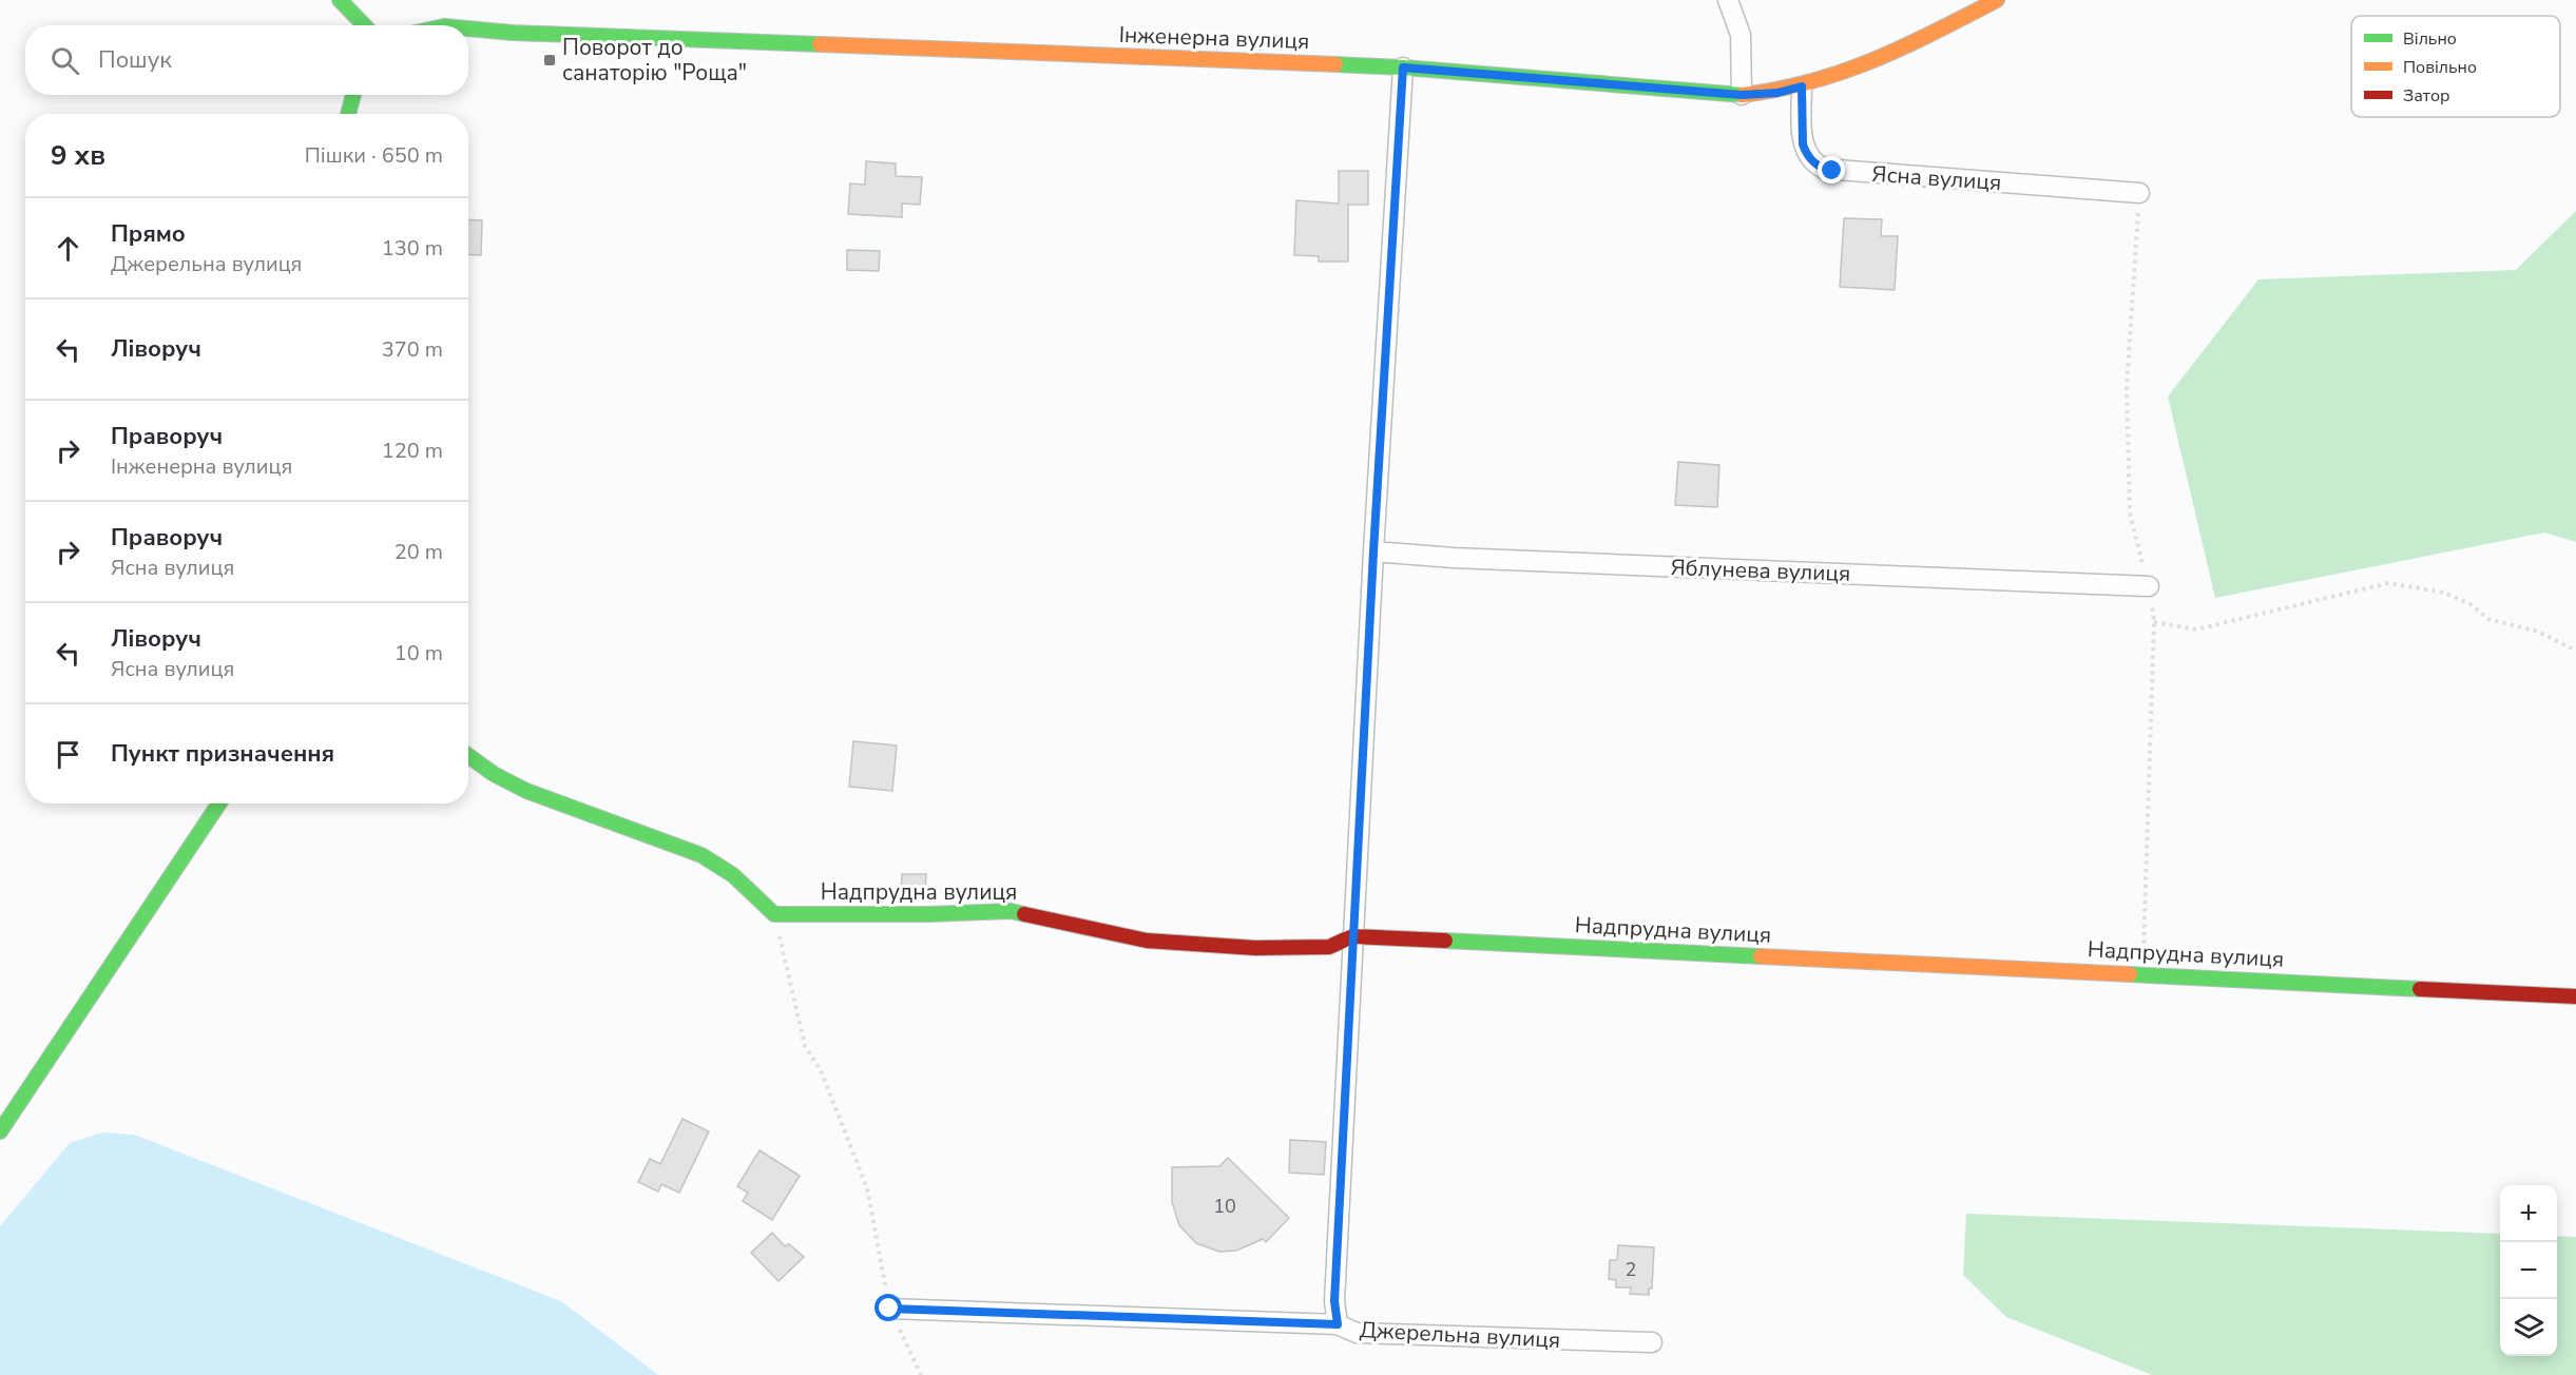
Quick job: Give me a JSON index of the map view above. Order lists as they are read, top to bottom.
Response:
{
  "streets": {
    "street": [
      "Інженерна вулиця",
      "Ясна вулиця",
      "Яблунева вулиця",
      "Надпрудна вулиця",
      "Джерельна вулиця"
    ]
  },
  "crossings": [
    ["Інженерна вулиця", "Ясна вулиця"]
  ],
  "places": {
    "transit": ["Поворот до санаторію \"Роща\""]
  },
  "house_numbers": ["10", "2"],
  "legend": ["Вільно", "Повільно", "Затор"],
  "page": {
    "search": "Пошук",
    "heading": ["9 хв", "Пішки · 650 m"],
    "list": [
      ["Прямо", "Джерельна вулиця", "130 m"],
      ["Ліворуч", "370 m"],
      ["Праворуч", "Інженерна вулиця", "120 m"],
      ["Праворуч", "Ясна вулиця", "20 m"],
      ["Ліворуч", "Ясна вулиця", "10 m"],
      "Пункт призначення"
    ],
    "map_buttons": ["+", "−"]
  }
}
